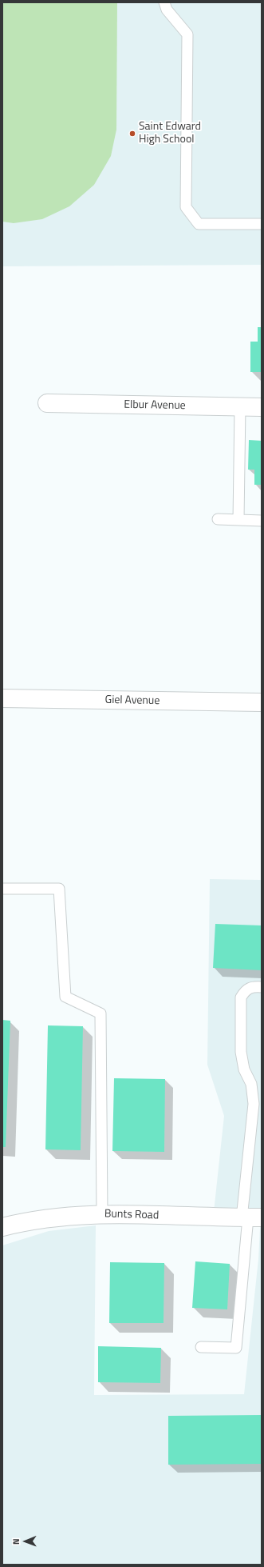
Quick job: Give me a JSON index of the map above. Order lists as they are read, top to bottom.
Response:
{
  "streets": {
    "street": ["Elbur Avenue", "Giel Avenue", "Bunts Road"]
  },
  "places": ["Saint Edward High School"],
  "north": "left"
}
